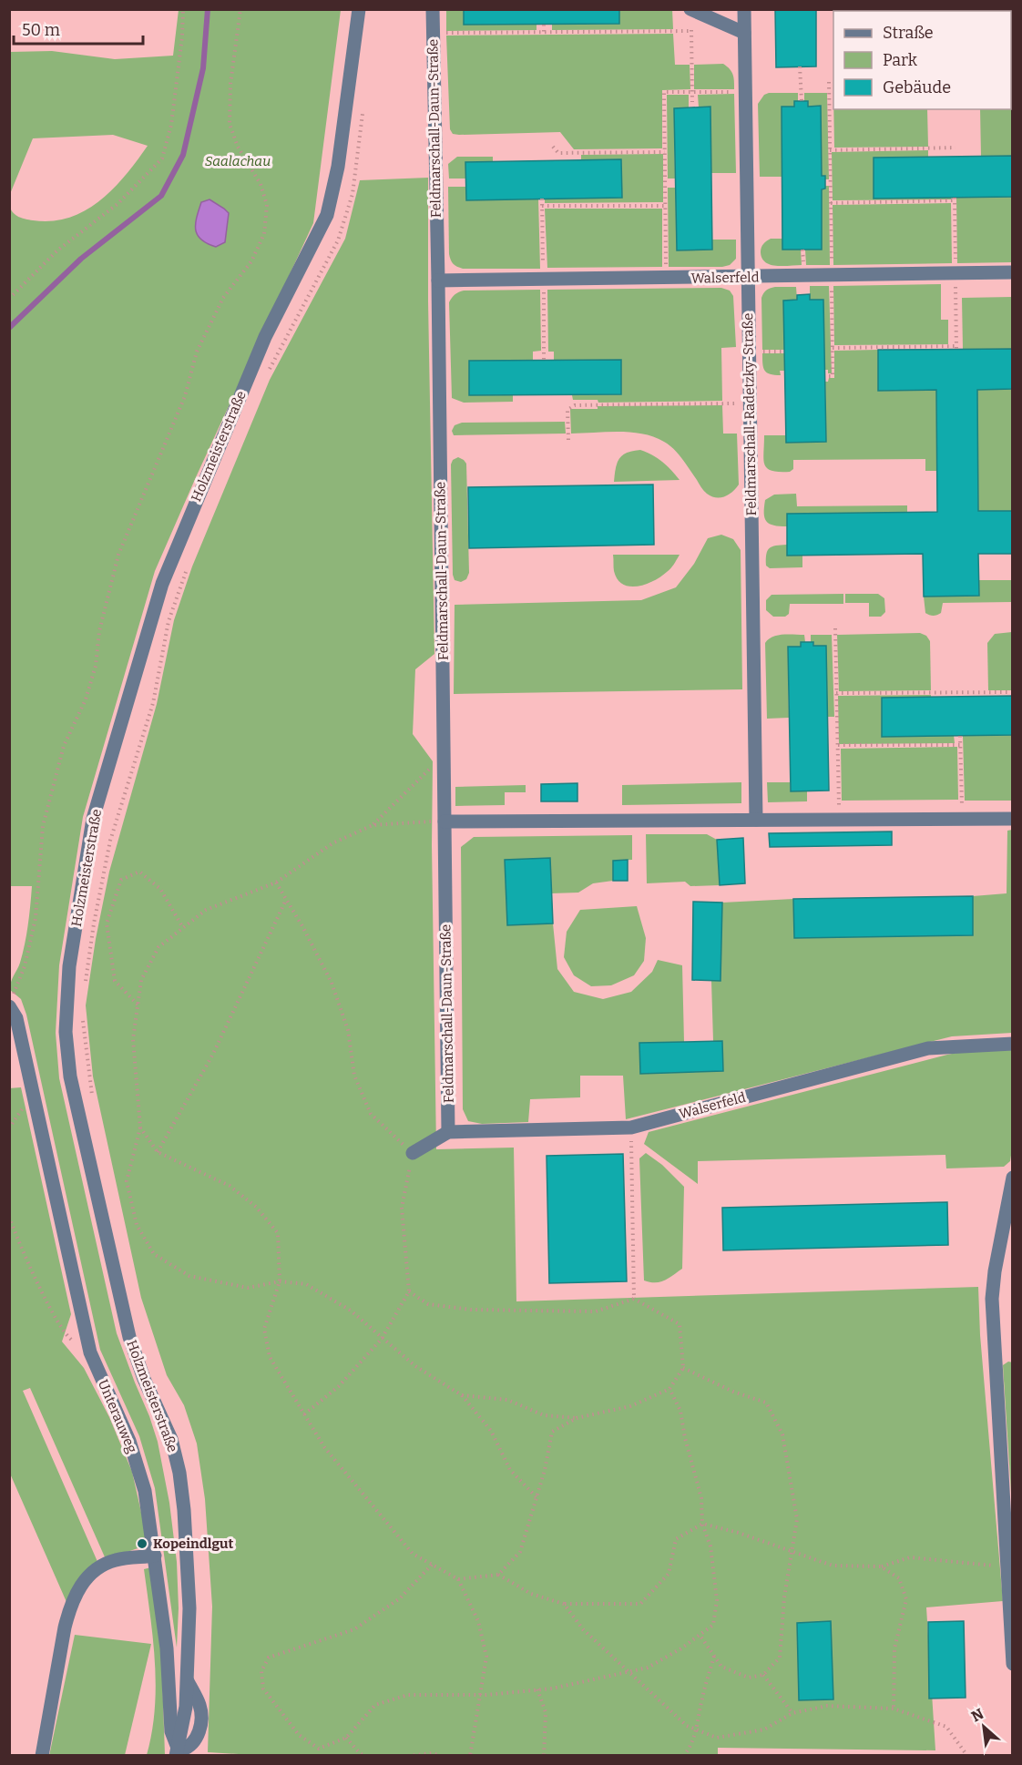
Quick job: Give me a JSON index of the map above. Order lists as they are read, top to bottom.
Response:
{
  "streets": {
    "street": [
      "Feldmarschall-Daun-Straße",
      "Walserfeld",
      "Feldmarschall-Radetzky-Straße",
      "Holzmeisterstraße",
      "Unterauweg"
    ]
  },
  "crossings": [
    ["Feldmarschall-Daun-Straße", "Walserfeld"],
    ["Walserfeld", "Feldmarschall-Radetzky-Straße"],
    ["Holzmeisterstraße", "Unterauweg"]
  ],
  "parks": ["Saalachau"],
  "places": ["Kopeindlgut"],
  "legend": ["Straße", "Park", "Gebäude"],
  "scale_bar": "50 m",
  "north": "top left"
}
